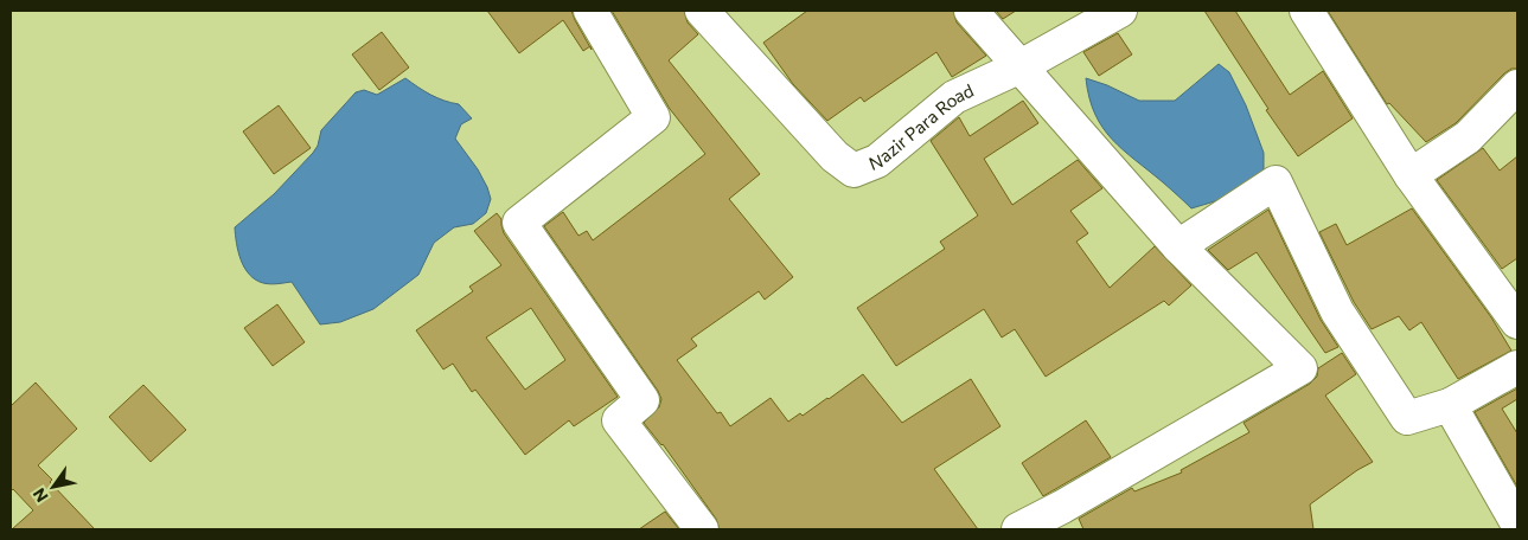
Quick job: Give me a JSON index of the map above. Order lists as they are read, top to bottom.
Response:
{
  "streets": {
    "street": ["Nazir Para Road"]
  },
  "north": "bottom left"
}
